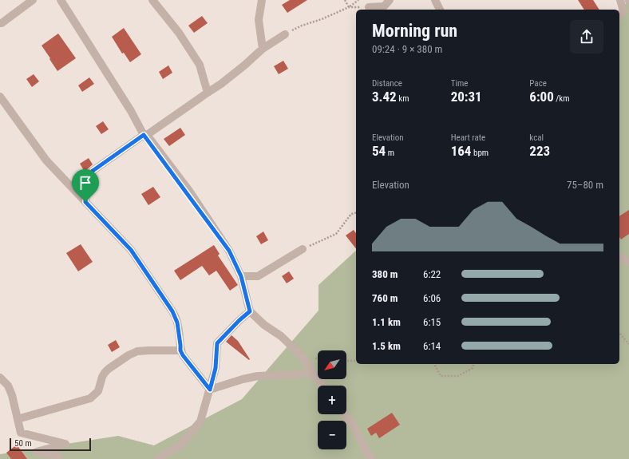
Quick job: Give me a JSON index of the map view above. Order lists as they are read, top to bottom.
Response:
{
  "scale_bar": "50 m",
  "north": "bottom left",
  "page": {
    "heading": ["Morning run", "09:24 · 9 × 380 m"],
    "stats": [
      ["Distance", "3.42 km"],
      ["Time", "20:31"],
      ["Pace", "6:00 /km"],
      ["Elevation", "54 m"],
      ["Heart rate", "164 bpm"],
      ["kcal", "223"]
    ],
    "chart": ["Elevation", "75–80 m"],
    "list": [
      {
        "name": "380 m",
        "note": "6:22"
      },
      {
        "name": "760 m",
        "note": "6:06"
      },
      {
        "name": "1.1 km",
        "note": "6:15"
      },
      {
        "name": "1.5 km",
        "note": "6:14"
      }
    ],
    "map_buttons": ["+", "−"],
    "scale": "50 m"
  }
}
